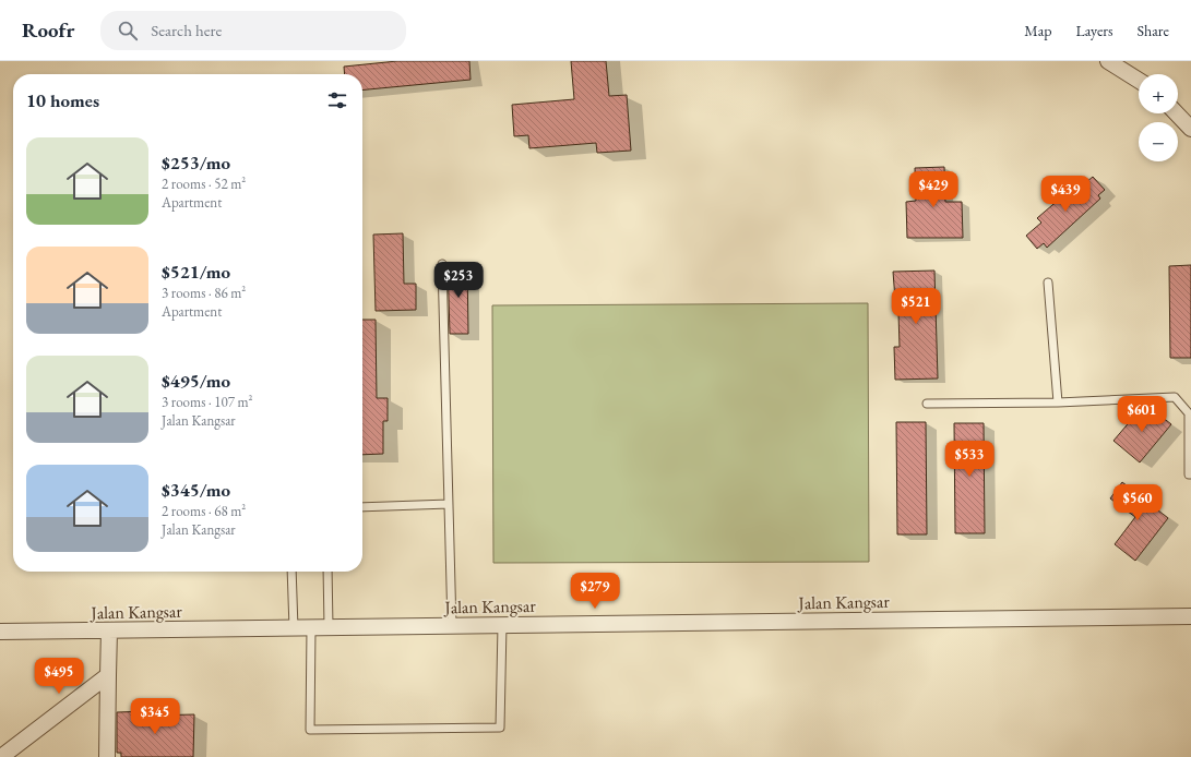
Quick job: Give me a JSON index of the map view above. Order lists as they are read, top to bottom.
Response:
{
  "streets": {
    "street": ["Jalan Kangsar"]
  },
  "page": {
    "header": "Roofr",
    "search": "Search here",
    "nav": ["Map", "Layers", "Share"],
    "map_buttons": ["+", "−"],
    "heading": "10 homes",
    "list": [
      {
        "name": "$253/mo",
        "note": "2 rooms · 52 m² · Apartment"
      },
      {
        "name": "$521/mo",
        "note": "3 rooms · 86 m² · Apartment"
      },
      {
        "name": "$495/mo",
        "note": "3 rooms · 107 m² · Jalan Kangsar"
      },
      {
        "name": "$345/mo",
        "note": "2 rooms · 68 m² · Jalan Kangsar"
      }
    ],
    "price": [
      "$429",
      "$439",
      "$253",
      "$521",
      "$601",
      "$533",
      "$560",
      "$279",
      "$495",
      "$345"
    ]
  }
}
